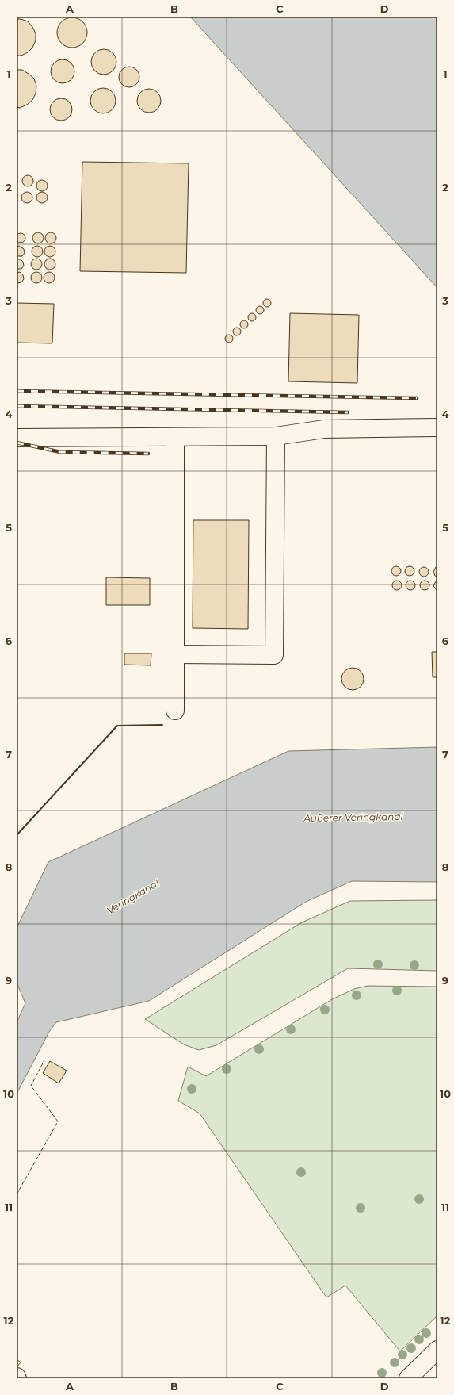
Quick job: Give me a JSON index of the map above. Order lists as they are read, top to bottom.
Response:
{
  "water": ["Äußerer Veringkanal", "Veringkanal"],
  "grid": {
    "columns": [
      "A",
      "B",
      "C",
      "D"
    ],
    "rows": [
      "1",
      "2",
      "3",
      "4",
      "5",
      "6",
      "7",
      "8",
      "9",
      "10",
      "11",
      "12"
    ]
  }
}
